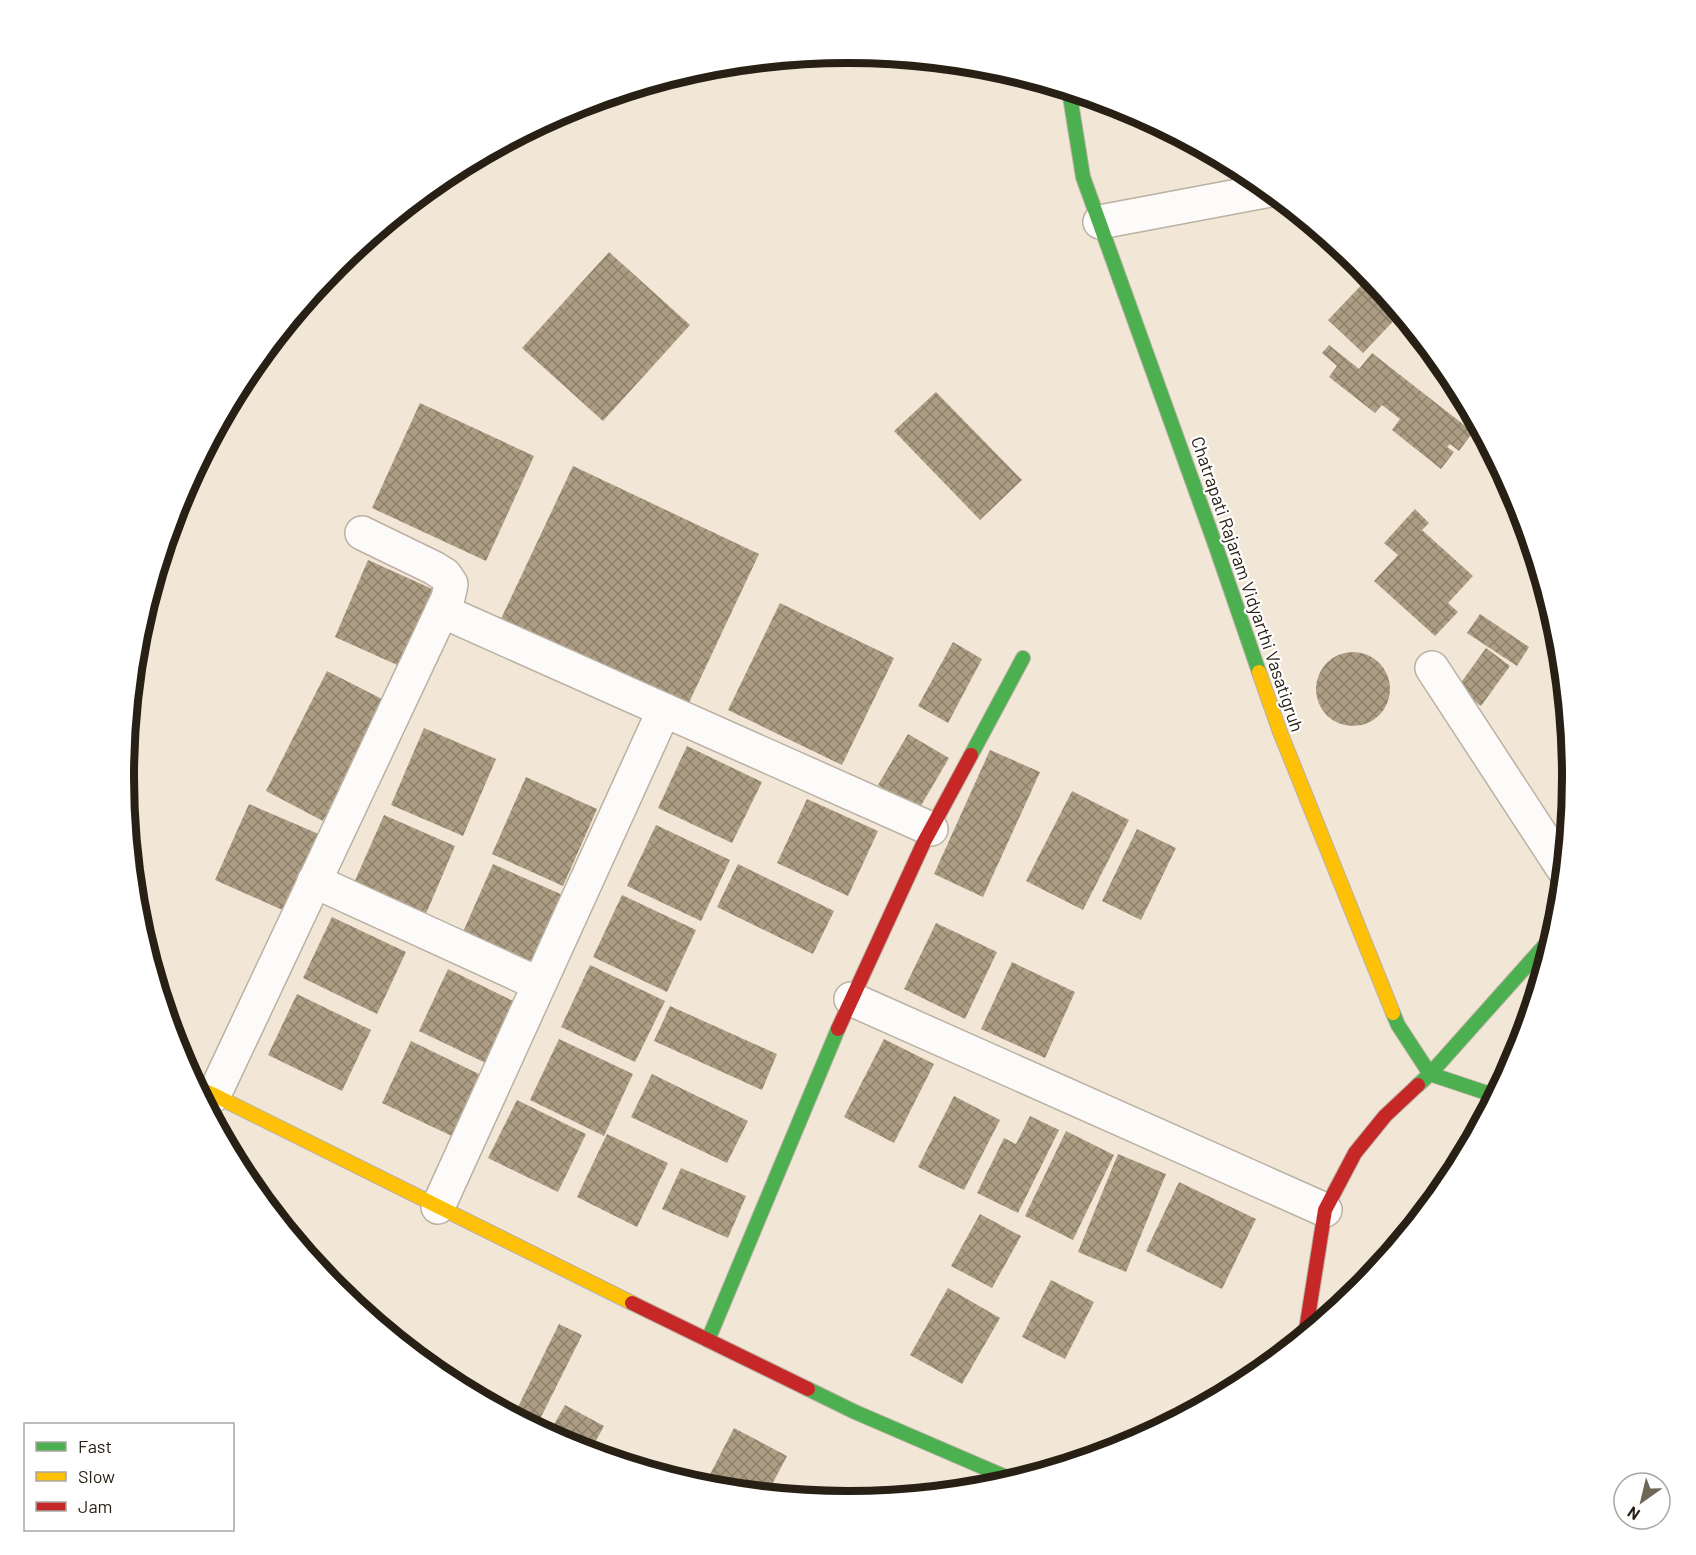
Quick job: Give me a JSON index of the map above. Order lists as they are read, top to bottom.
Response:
{
  "streets": {
    "street": ["Chatrapati Rajaram Vidyarthi Vasatigruh"]
  },
  "legend": ["Fast", "Slow", "Jam"],
  "north": "bottom left"
}
